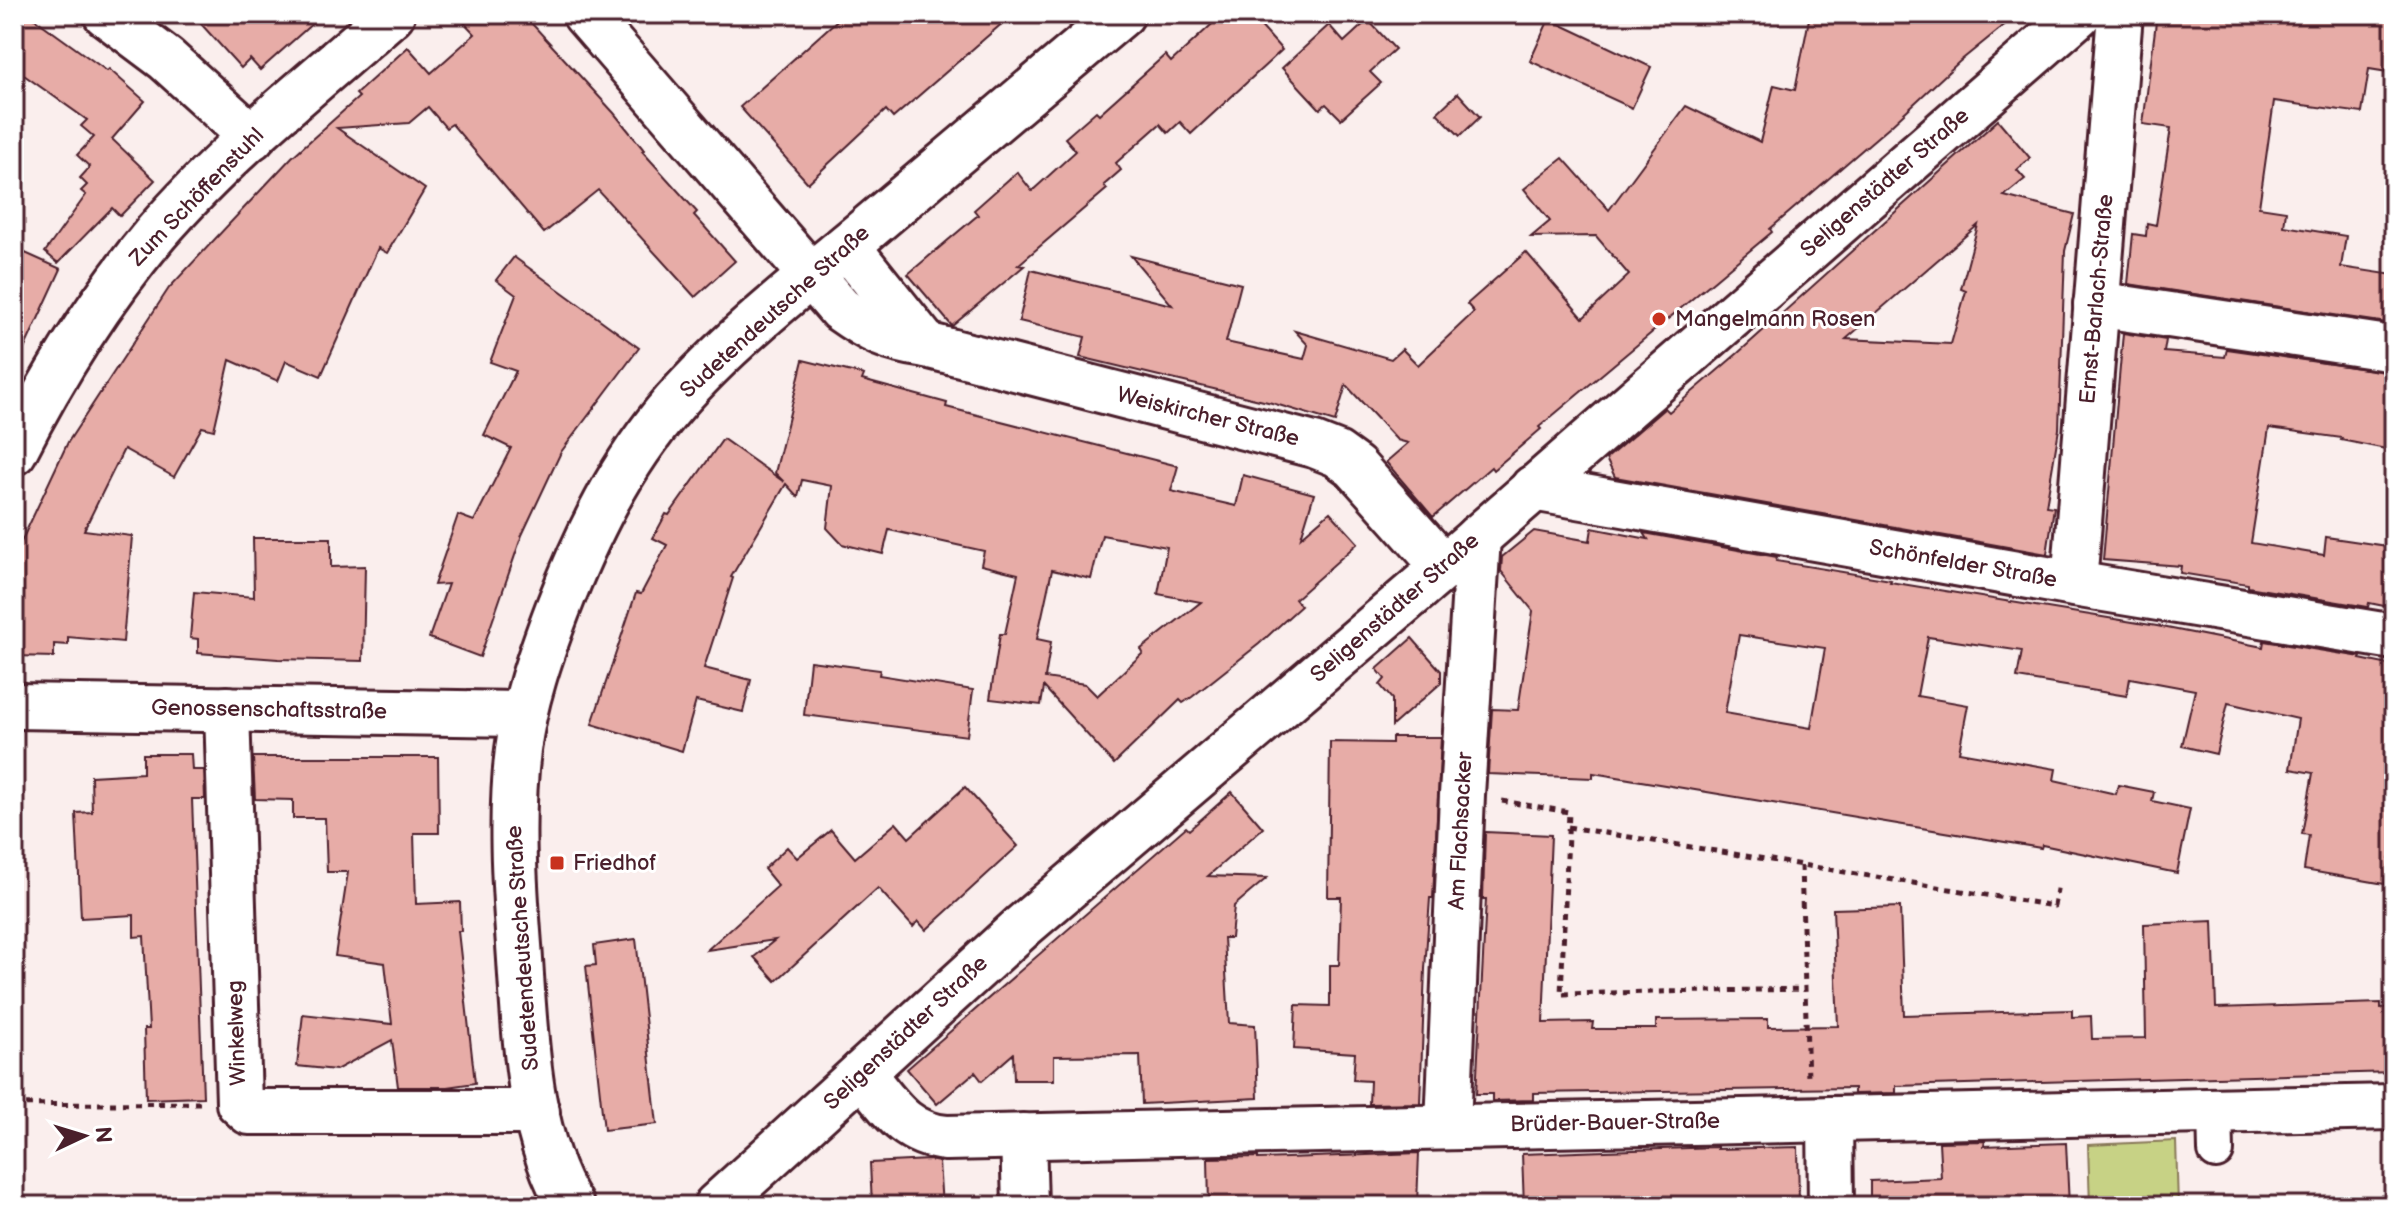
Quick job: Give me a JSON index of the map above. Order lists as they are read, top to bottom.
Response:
{
  "streets": {
    "street": [
      "Seligenstädter Straße",
      "Zum Schöffenstuhl",
      "Ernst-Barlach-Straße",
      "Sudetendeutsche Straße",
      "Weiskircher Straße",
      "Schönfelder Straße",
      "Genossenschaftsstraße",
      "Am Flachsacker",
      "Winkelweg",
      "Brüder-Bauer-Straße"
    ]
  },
  "crossings": [
    ["Seligenstädter Straße", "Weiskircher Straße"],
    ["Seligenstädter Straße", "Schönfelder Straße"],
    ["Seligenstädter Straße", "Am Flachsacker"],
    ["Seligenstädter Straße", "Brüder-Bauer-Straße"],
    ["Ernst-Barlach-Straße", "Schönfelder Straße"],
    ["Sudetendeutsche Straße", "Weiskircher Straße"],
    ["Sudetendeutsche Straße", "Genossenschaftsstraße"],
    ["Sudetendeutsche Straße", "Winkelweg"],
    ["Genossenschaftsstraße", "Winkelweg"],
    ["Am Flachsacker", "Brüder-Bauer-Straße"]
  ],
  "places": {
    "other": ["Mangelmann Rosen"],
    "transit": ["Friedhof"]
  },
  "north": "right"
}
